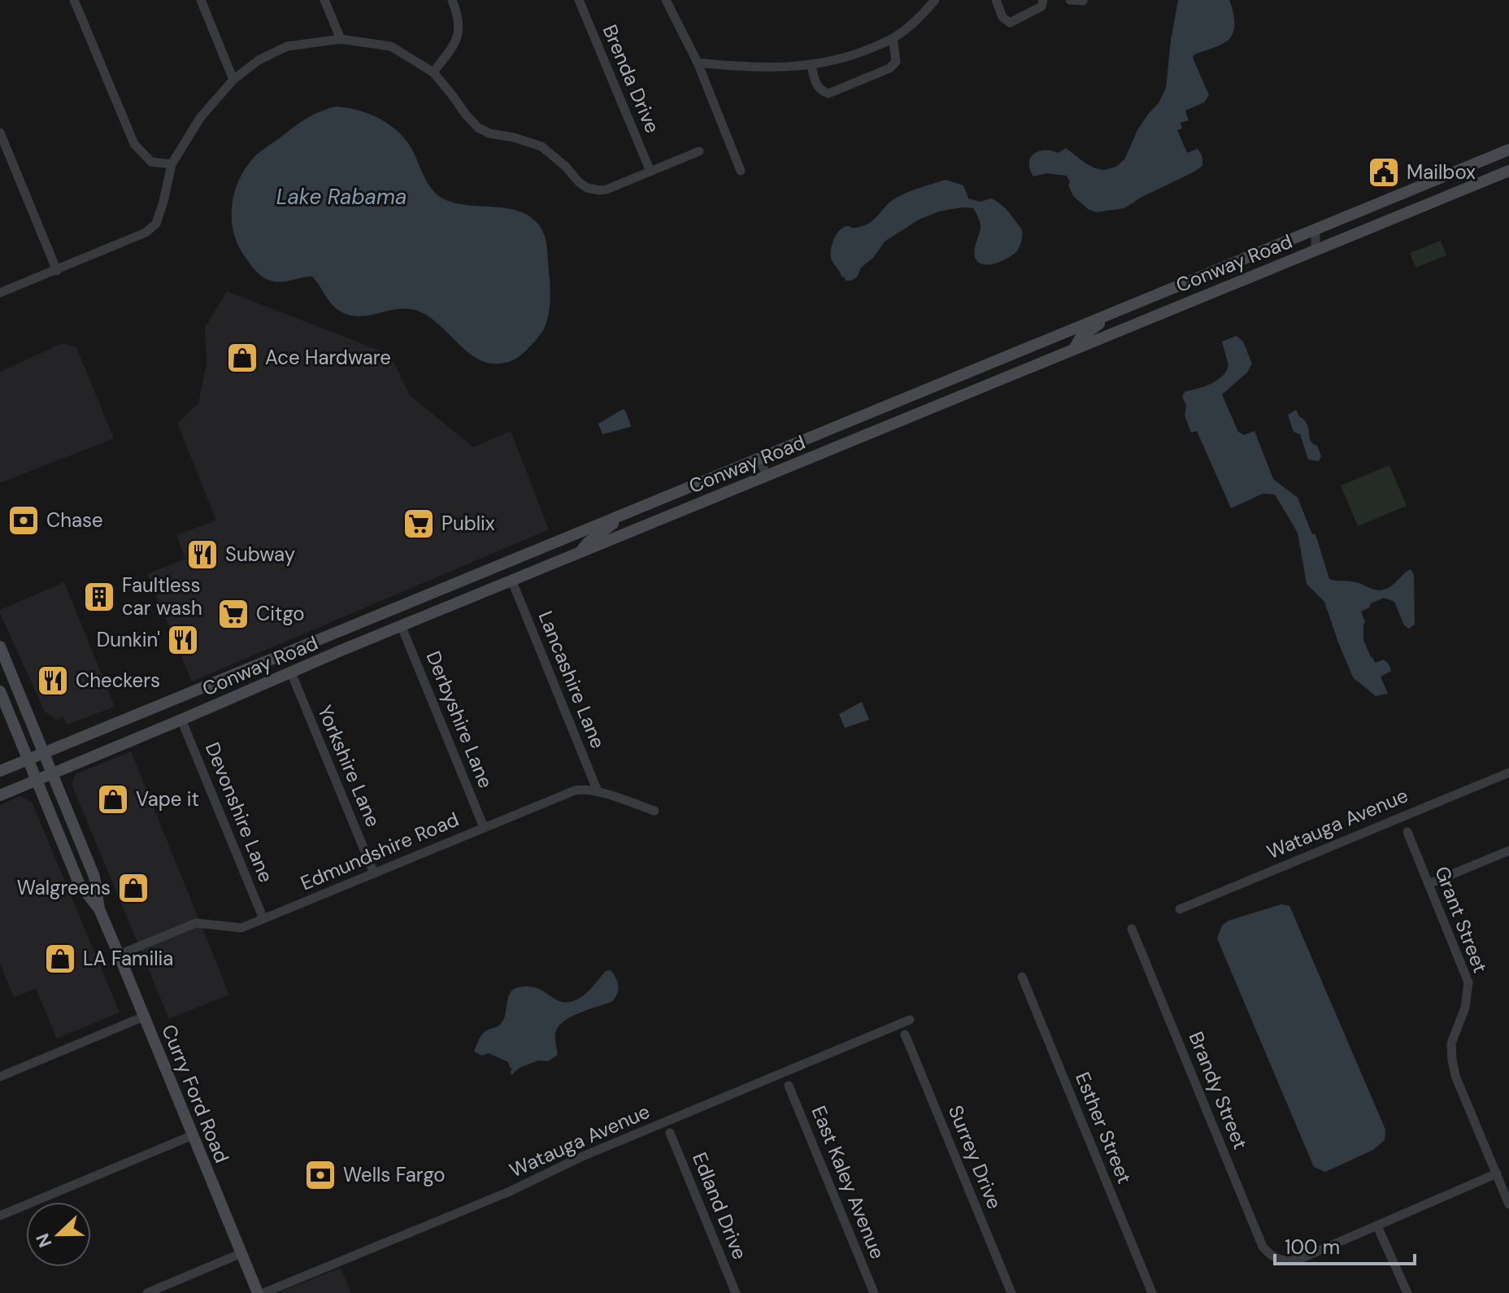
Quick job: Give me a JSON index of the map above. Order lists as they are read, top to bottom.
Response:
{
  "streets": {
    "main road": ["Conway Road", "Curry Ford Road"],
    "street": [
      "Brenda Drive",
      "Lancashire Lane",
      "Derbyshire Lane",
      "Yorkshire Lane",
      "Devonshire Lane",
      "Watauga Avenue",
      "Edmundshire Road",
      "Grant Street",
      "Brandy Street",
      "Esther Street",
      "Surrey Drive",
      "East Kaley Avenue",
      "Edland Drive"
    ]
  },
  "crossings": [
    ["Conway Road", "Lancashire Lane"],
    ["Conway Road", "Derbyshire Lane"],
    ["Conway Road", "Yorkshire Lane"],
    ["Conway Road", "Devonshire Lane"],
    ["Conway Road", "Curry Ford Road"],
    ["Lancashire Lane", "Edmundshire Road"],
    ["Derbyshire Lane", "Edmundshire Road"],
    ["Yorkshire Lane", "Edmundshire Road"],
    ["Devonshire Lane", "Edmundshire Road"],
    ["Edmundshire Road", "Curry Ford Road"]
  ],
  "water": ["Lake Rabama"],
  "places": {
    "public building": ["Mailbox"],
    "shop": [
      "Ace Hardware",
      "Vape it",
      "Walgreens",
      "LA Familia"
    ],
    "bank": ["Chase", "Wells Fargo"],
    "supermarket": ["Publix", "Citgo"],
    "restaurant": ["Subway", "Dunkin'", "Checkers"],
    "building": ["Faultless car wash"]
  },
  "scale_bar": "100 m",
  "north": "left"
}
